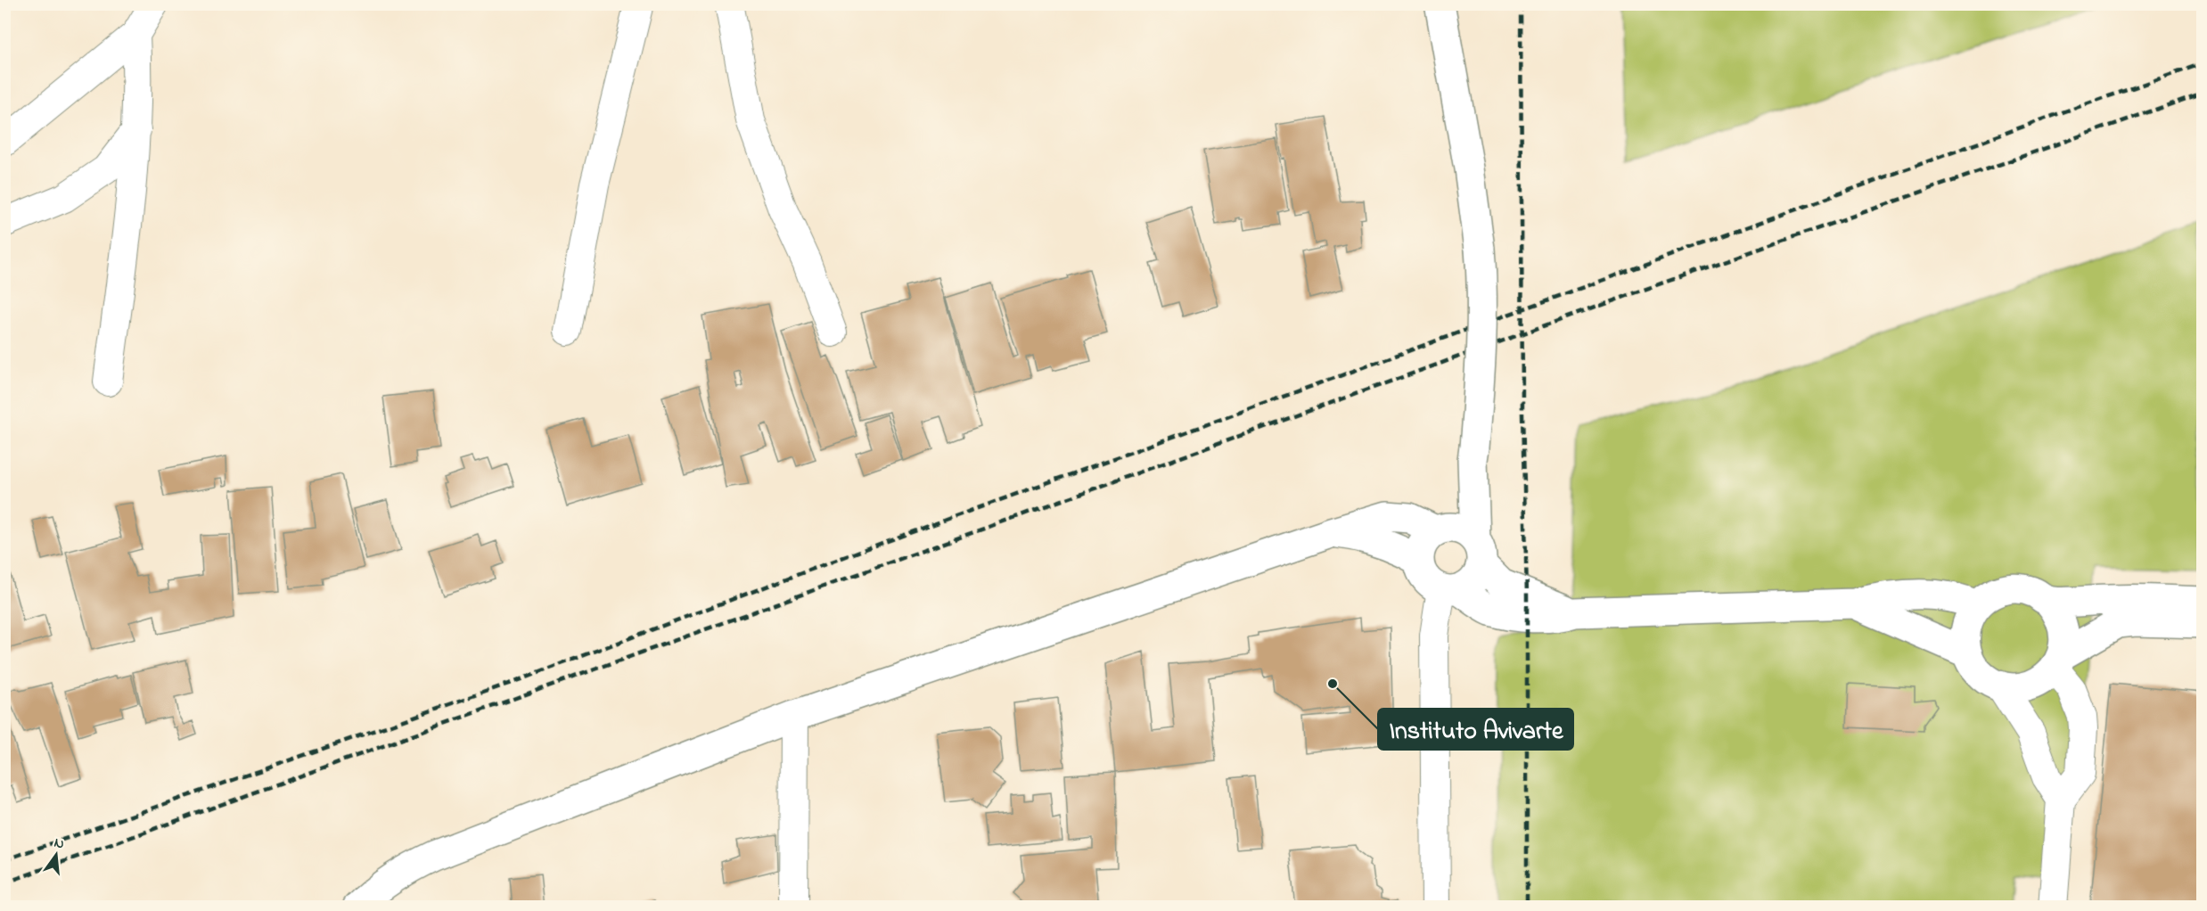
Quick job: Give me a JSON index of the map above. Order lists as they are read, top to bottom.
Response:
{
  "places": ["Instituto Avivarte"],
  "north": "top"
}
